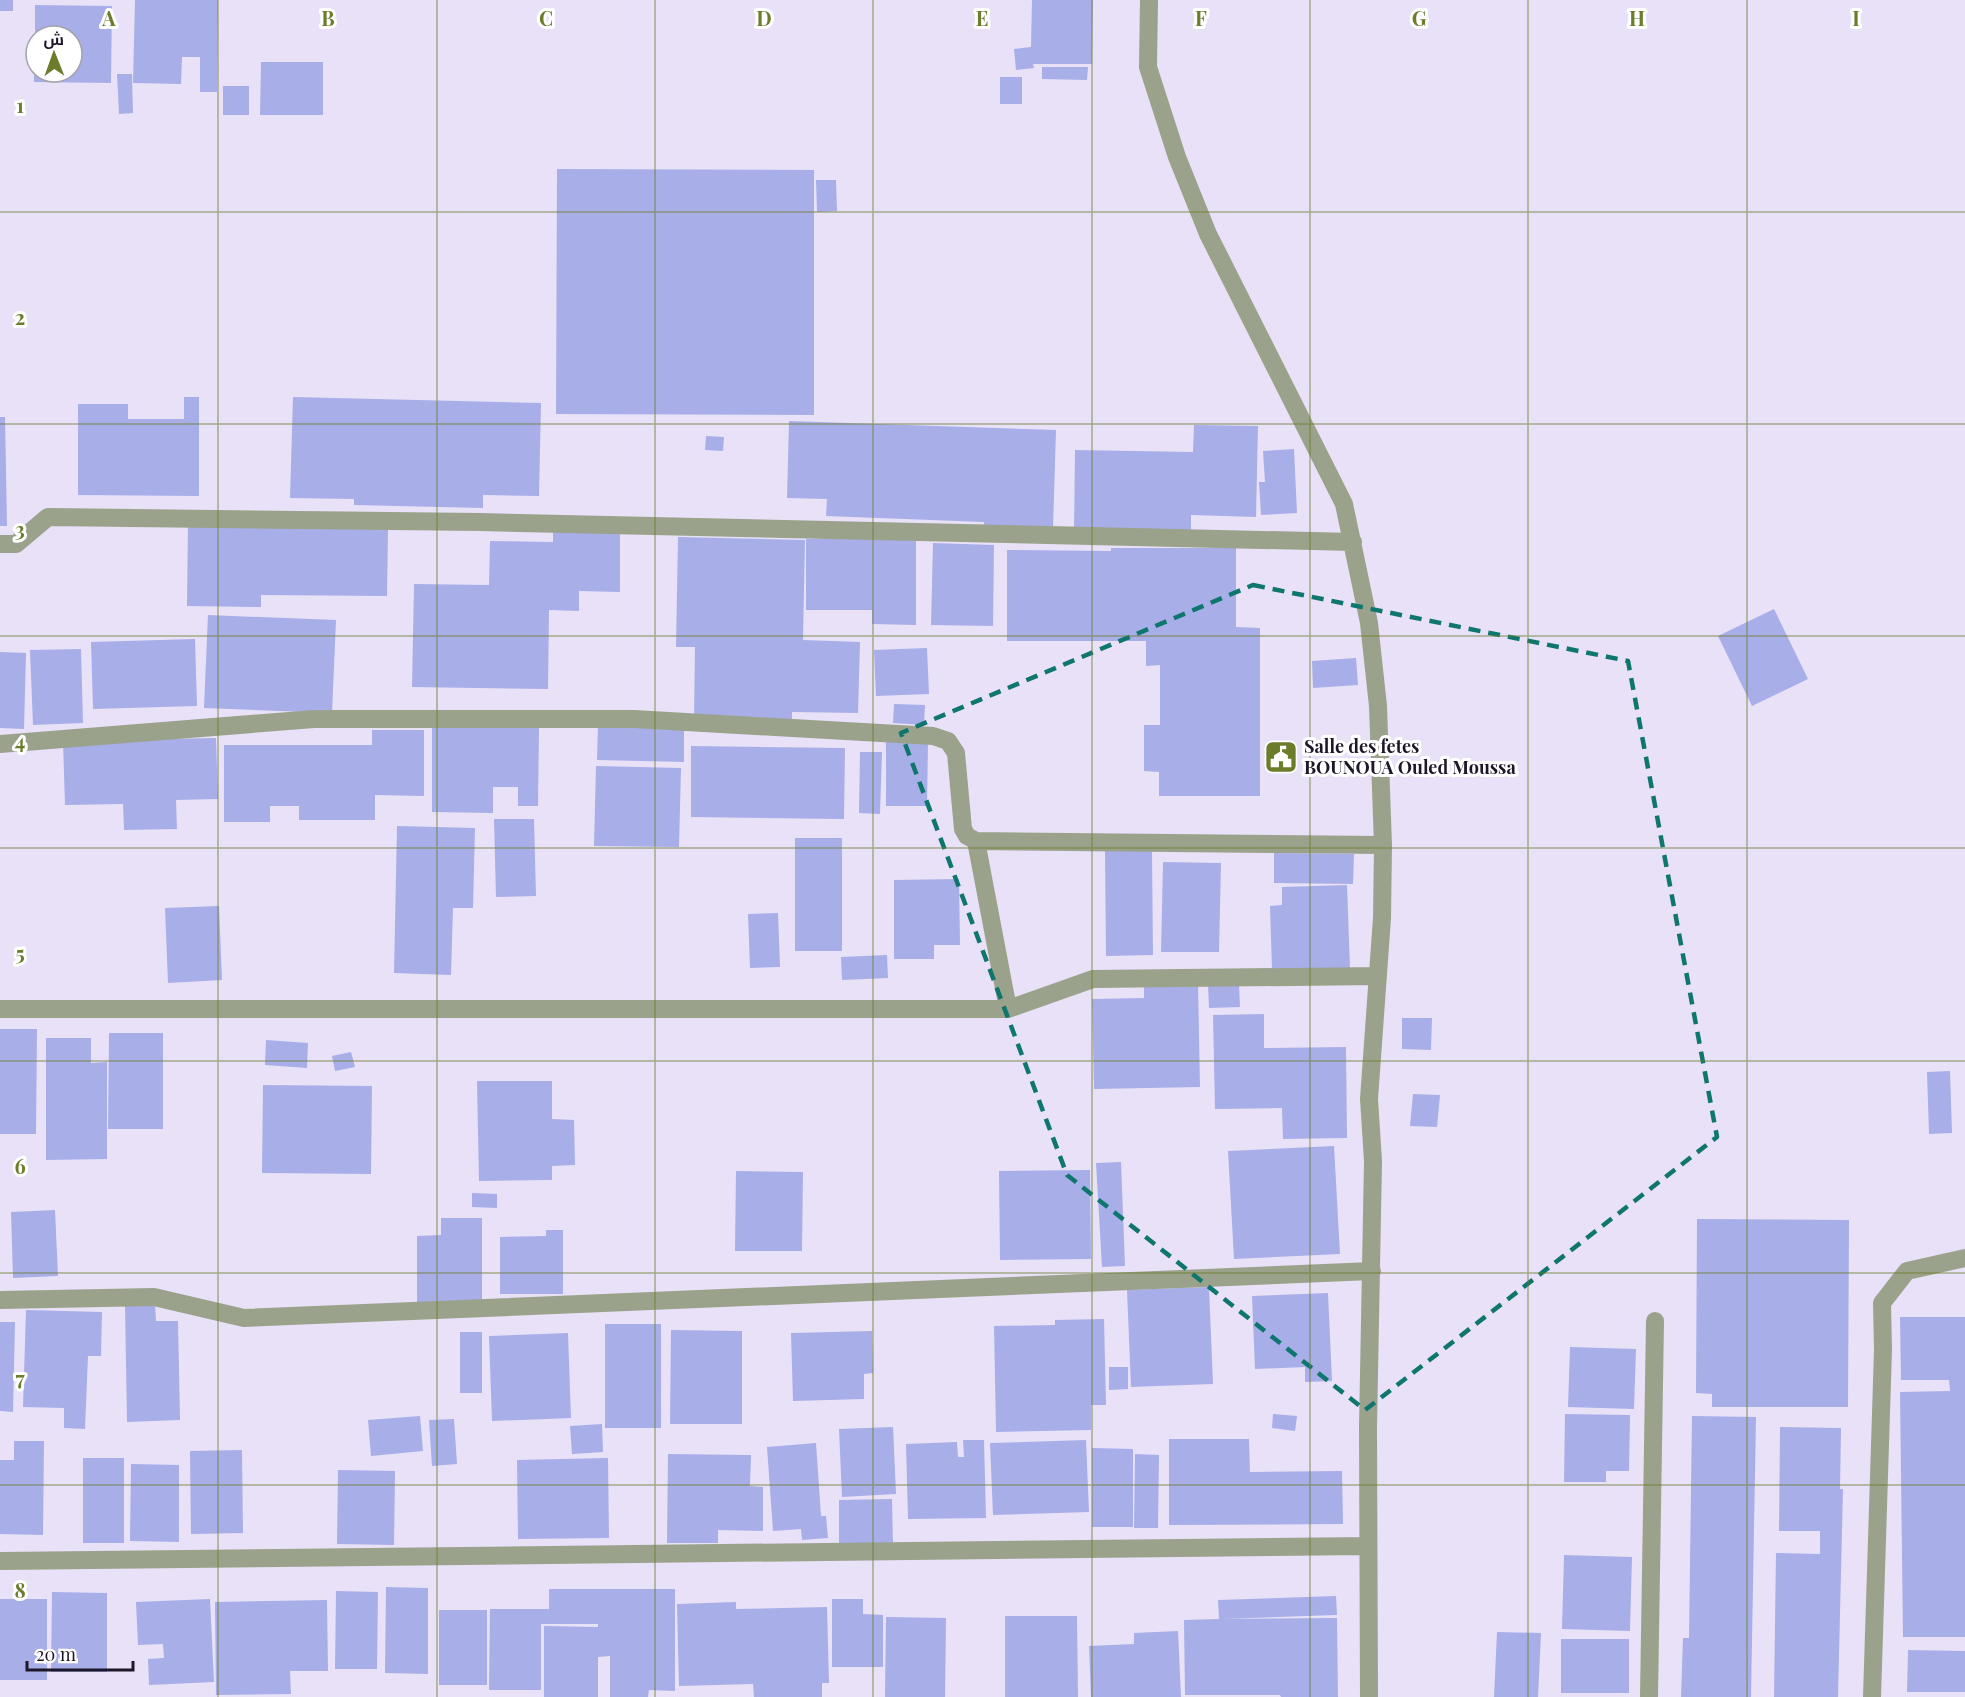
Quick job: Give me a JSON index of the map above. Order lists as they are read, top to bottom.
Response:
{
  "places": {
    "public building": ["Salle des fetes BOUNOUA Ouled Moussa"]
  },
  "scale_bar": "20 m",
  "north": "top",
  "grid": {
    "columns": [
      "A",
      "B",
      "C",
      "D",
      "E",
      "F",
      "G",
      "H",
      "I"
    ],
    "rows": [
      "1",
      "2",
      "3",
      "4",
      "5",
      "6",
      "7",
      "8"
    ]
  }
}
